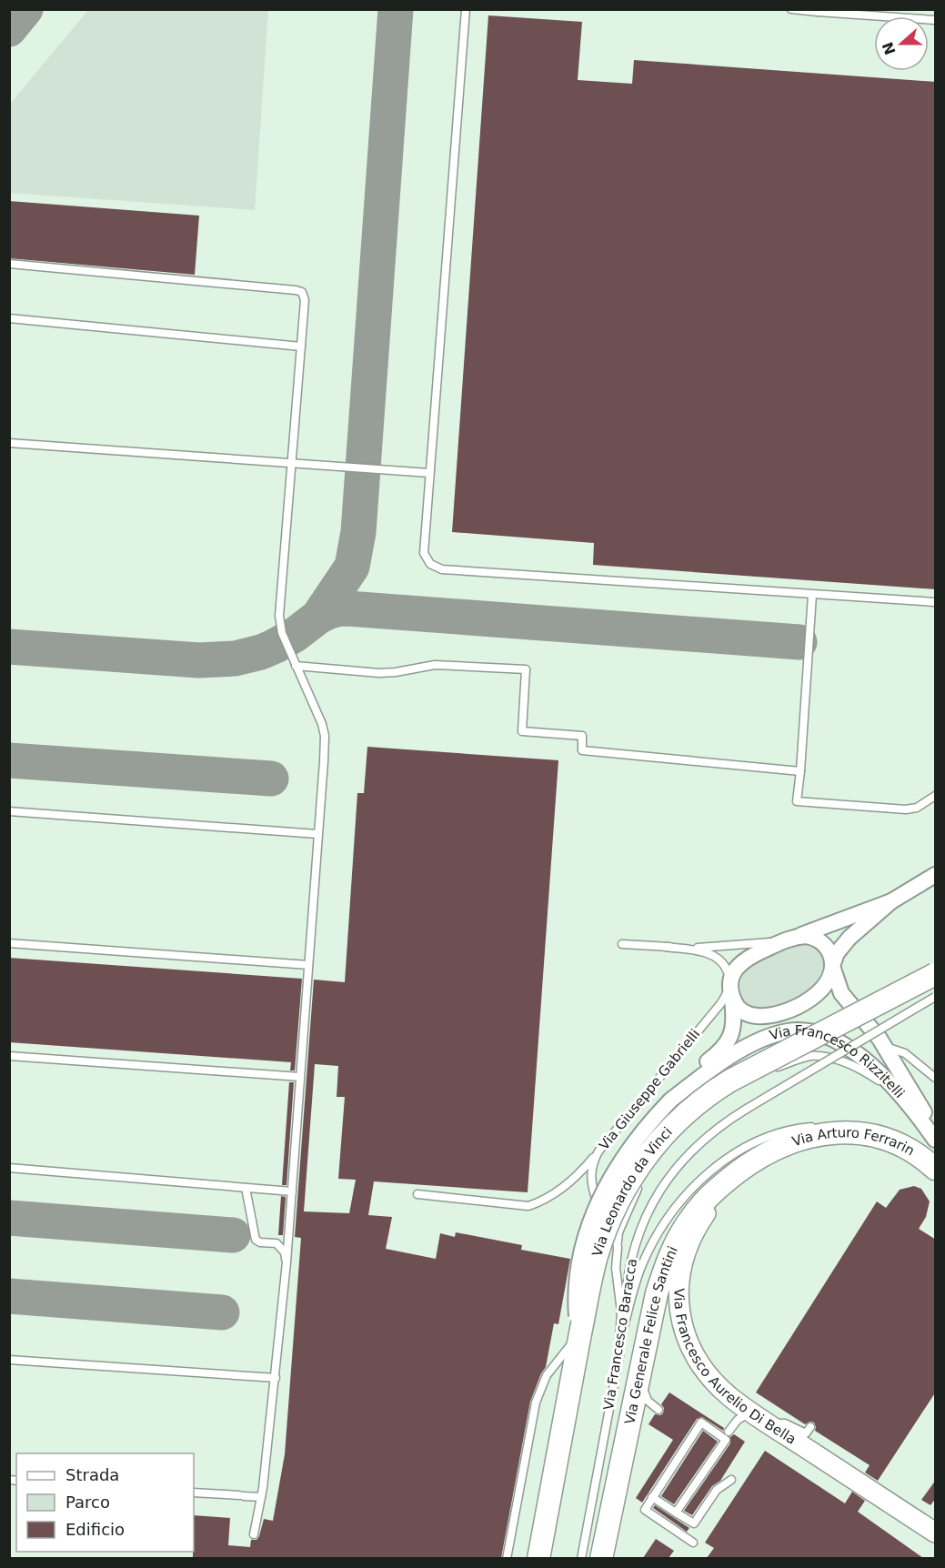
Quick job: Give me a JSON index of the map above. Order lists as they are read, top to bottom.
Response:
{
  "streets": {
    "main road": ["Via Arturo Ferrarin", "Via Leonardo da Vinci", "Via Generale Felice Santini"],
    "street": ["Via Francesco Rizzitelli", "Via Francesco Aurelio Di Bella"],
    "lane": ["Via Giuseppe Gabrielli", "Via Francesco Baracca"]
  },
  "crossings": [
    ["Via Francesco Rizzitelli", "Via Giuseppe Gabrielli"],
    ["Via Francesco Rizzitelli", "Via Leonardo da Vinci"],
    ["Via Giuseppe Gabrielli", "Via Francesco Baracca"],
    ["Via Arturo Ferrarin", "Via Generale Felice Santini"],
    ["Via Arturo Ferrarin", "Via Francesco Aurelio Di Bella"],
    ["Via Generale Felice Santini", "Via Francesco Aurelio Di Bella"]
  ],
  "legend": ["Strada", "Parco", "Edificio"],
  "north": "left"
}
